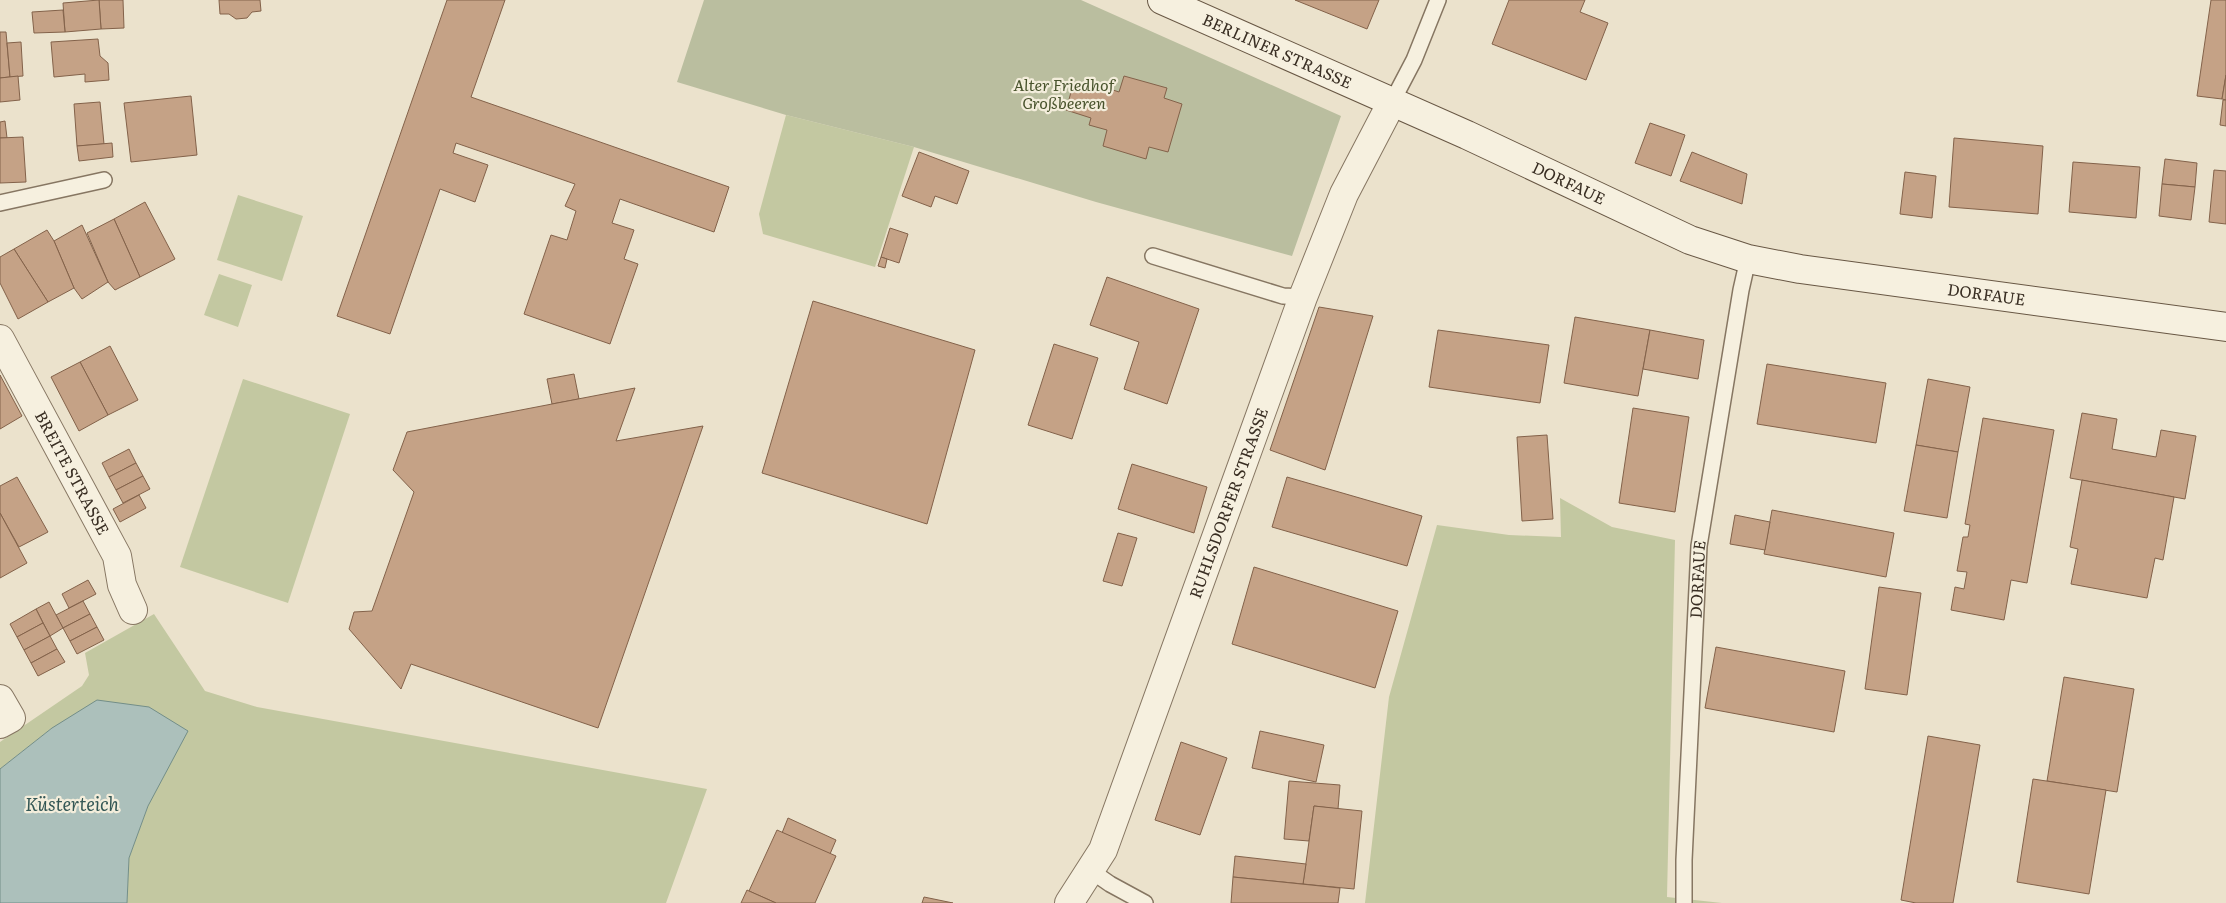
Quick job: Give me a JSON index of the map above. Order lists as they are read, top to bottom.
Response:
{
  "streets": {
    "street": [
      "BERLINER STRASSE",
      "DORFAUE",
      "BREITE STRASSE",
      "RUHLSDORFER STRASSE"
    ]
  },
  "crossings": [
    ["BERLINER STRASSE", "DORFAUE"],
    ["BERLINER STRASSE", "RUHLSDORFER STRASSE"],
    ["DORFAUE", "RUHLSDORFER STRASSE"]
  ],
  "water": ["Küsterteich"],
  "parks": ["Alter Friedhof Großbeeren"]
}
